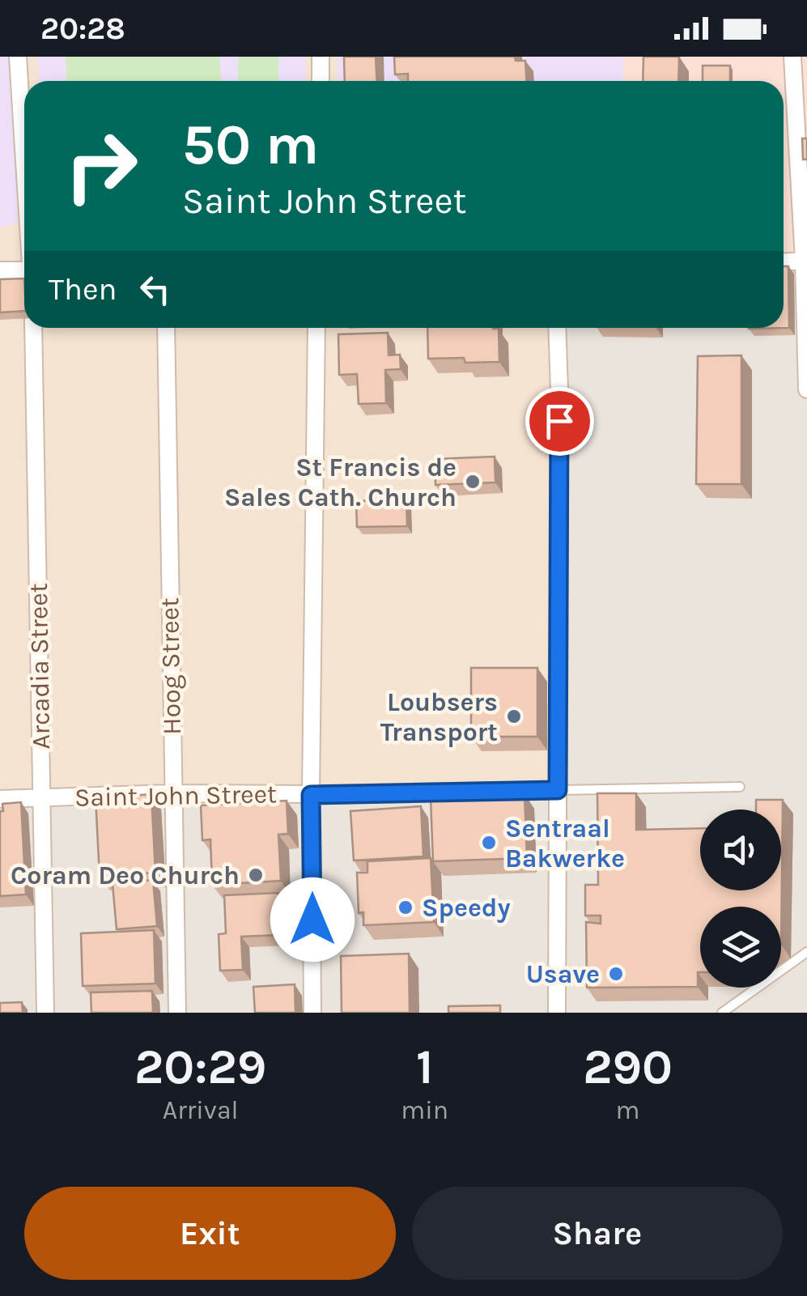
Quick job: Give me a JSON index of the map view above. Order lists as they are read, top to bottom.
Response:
{
  "streets": {
    "street": ["Arcadia Street", "Hoog Street", "Saint John Street"]
  },
  "crossings": [
    ["Arcadia Street", "Saint John Street"],
    ["Hoog Street", "Saint John Street"]
  ],
  "places": [
    "St Francis de Sales Cath. Church",
    "Loubsers Transport",
    "Sentraal Bakwerke",
    "Coram Deo Church",
    "Speedy",
    "Usave"
  ],
  "page": {
    "status": "20:28",
    "turn": ["50 m", "Saint John Street"],
    "then": "Then",
    "eta": [
      "20:29",
      "Arrival",
      "1",
      "min",
      "290",
      "m"
    ],
    "buttons": ["Exit", "Share"]
  }
}
